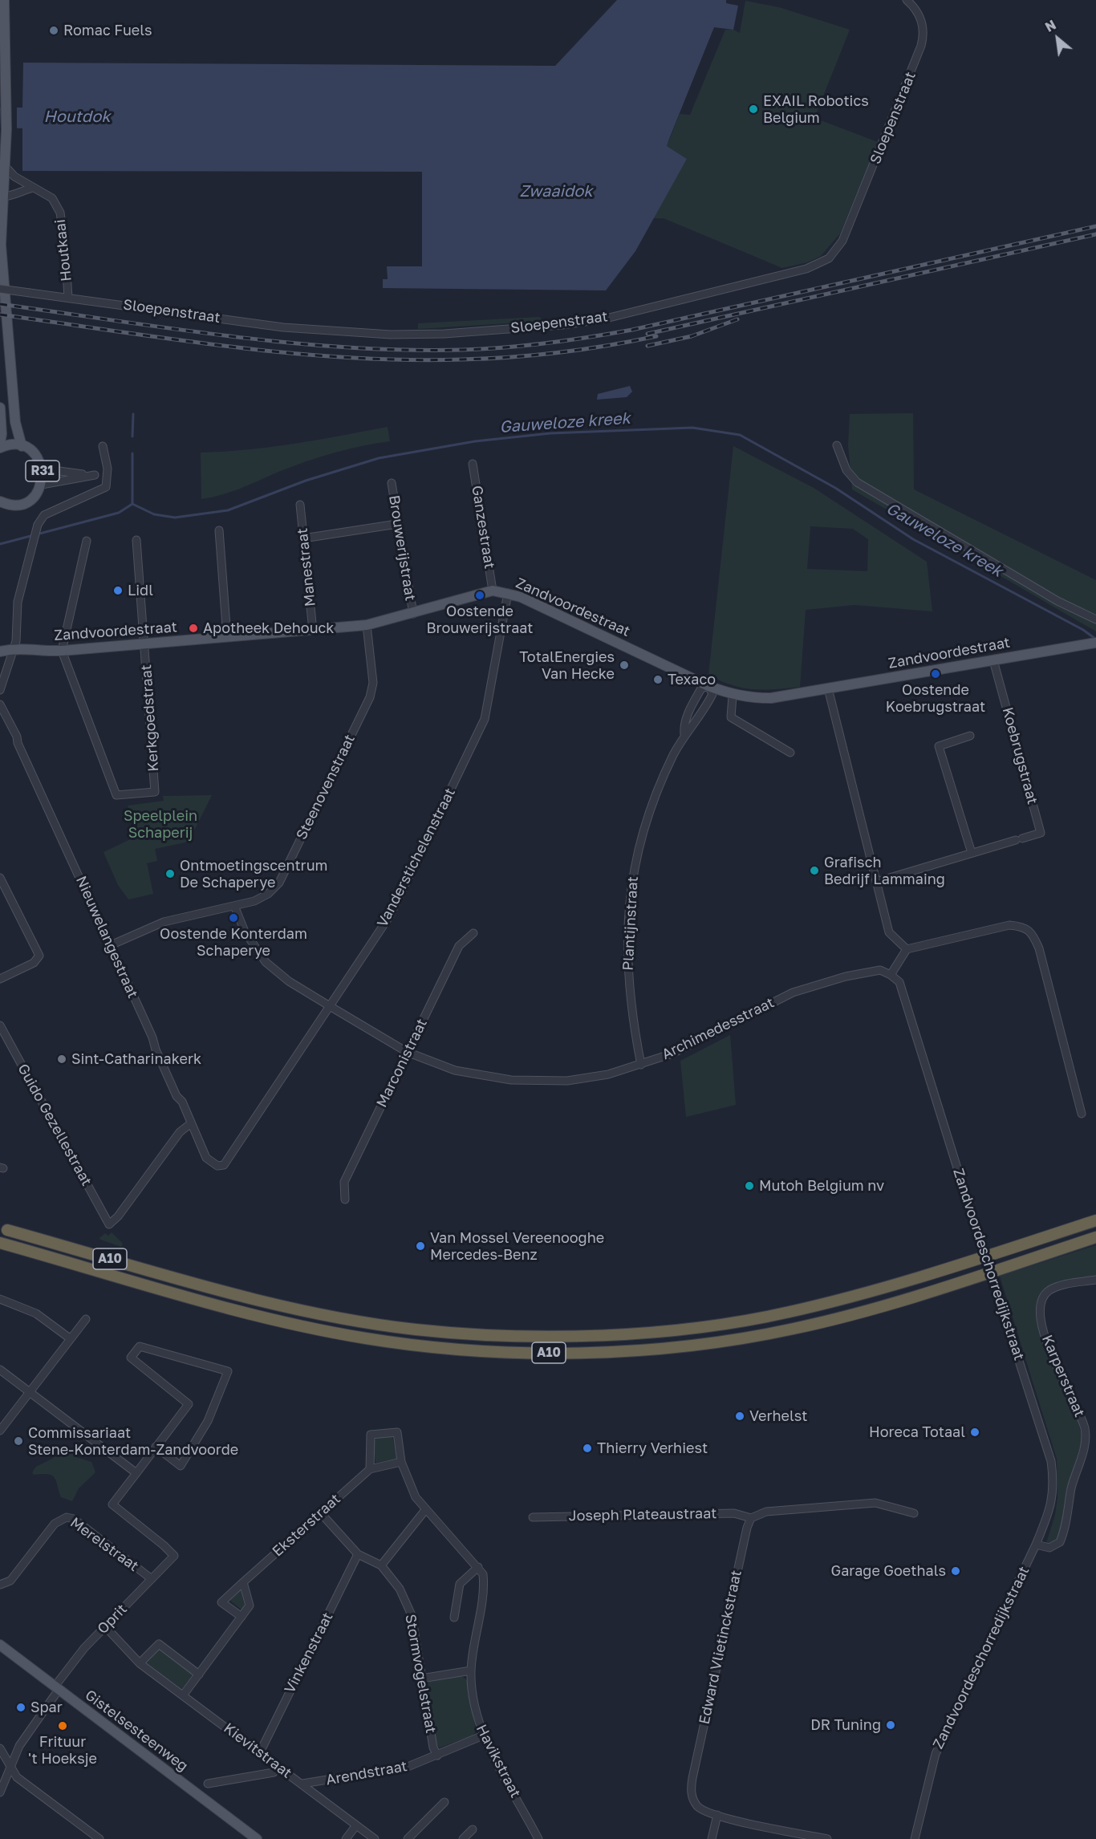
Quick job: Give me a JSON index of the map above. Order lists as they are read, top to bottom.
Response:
{
  "streets": {
    "highway": ["A10"],
    "main road": ["R31", "Zandvoordestraat", "Gistelsesteenweg"],
    "street": [
      "Sloepenstraat",
      "Houtkaai",
      "Ganzestraat",
      "Brouwerijstraat",
      "Manestraat",
      "Kerkgoedstraat",
      "Koebrugstraat",
      "Steenovenstraat",
      "Vanderstichelenstraat",
      "Plantijnstraat",
      "Nieuwelangestraat",
      "Archimedesstraat",
      "Marconistraat",
      "Guido Gezellestraat",
      "Zandvoordeschorredijkstraat",
      "Karperstraat",
      "Joseph Plateaustraat",
      "Eksterstraat",
      "Merelstraat",
      "Oprit",
      "Edward Vlietinckstraat",
      "Vinkenstraat",
      "Stormvogelstraat",
      "Kievitstraat",
      "Havikstraat",
      "Arendstraat"
    ]
  },
  "crossings": [
    ["Sloepenstraat", "Houtkaai"],
    ["Houtkaai", "R31"],
    ["Ganzestraat", "Zandvoordestraat"],
    ["Brouwerijstraat", "Zandvoordestraat"],
    ["Manestraat", "Zandvoordestraat"],
    ["Zandvoordestraat", "Kerkgoedstraat"],
    ["Zandvoordestraat", "Koebrugstraat"],
    ["Zandvoordestraat", "Steenovenstraat"],
    ["Zandvoordestraat", "Vanderstichelenstraat"],
    ["Zandvoordestraat", "Plantijnstraat"],
    ["Steenovenstraat", "Nieuwelangestraat"],
    ["Steenovenstraat", "Archimedesstraat"],
    ["Vanderstichelenstraat", "Nieuwelangestraat"],
    ["Vanderstichelenstraat", "Archimedesstraat"],
    ["Plantijnstraat", "Archimedesstraat"],
    ["Nieuwelangestraat", "Guido Gezellestraat"],
    ["Archimedesstraat", "Marconistraat"],
    ["Archimedesstraat", "Zandvoordeschorredijkstraat"],
    ["Zandvoordeschorredijkstraat", "Karperstraat"],
    ["Joseph Plateaustraat", "Edward Vlietinckstraat"],
    ["Eksterstraat", "Stormvogelstraat"],
    ["Eksterstraat", "Havikstraat"],
    ["Merelstraat", "Oprit"],
    ["Oprit", "Gistelsesteenweg"],
    ["Oprit", "Kievitstraat"],
    ["Vinkenstraat", "Stormvogelstraat"],
    ["Vinkenstraat", "Kievitstraat"],
    ["Stormvogelstraat", "Arendstraat"],
    ["Kievitstraat", "Arendstraat"],
    ["Havikstraat", "Arendstraat"]
  ],
  "water": ["Houtdok", "Zwaaidok", "Gauweloze kreek"],
  "parks": ["Speelplein Schaperij"],
  "places": [
    "Romac Fuels",
    "EXAIL Robotics Belgium",
    "Lidl",
    "Oostende Brouwerijstraat",
    "Apotheek Dehouck",
    "TotalEnergies Van Hecke",
    "Oostende Koebrugstraat",
    "Texaco",
    "Grafisch Bedrijf Lammaing",
    "Ontmoetingscentrum De Schaperye",
    "Oostende Konterdam Schaperye",
    "Sint-Catharinakerk",
    "Mutoh Belgium nv",
    "Van Mossel Vereenooghe Mercedes-Benz",
    "Verhelst",
    "Horeca Totaal",
    "Commissariaat Stene-Konterdam-Zandvoorde",
    "Thierry Verhiest",
    "Garage Goethals",
    "Spar",
    "DR Tuning",
    "Frituur 't Hoeksje"
  ],
  "north": "top left"
}
